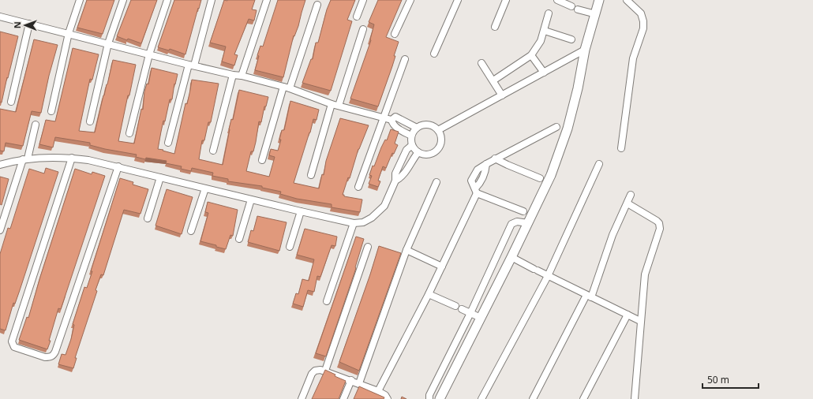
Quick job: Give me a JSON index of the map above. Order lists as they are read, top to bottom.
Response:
{
  "scale_bar": "50 m",
  "north": "left"
}
